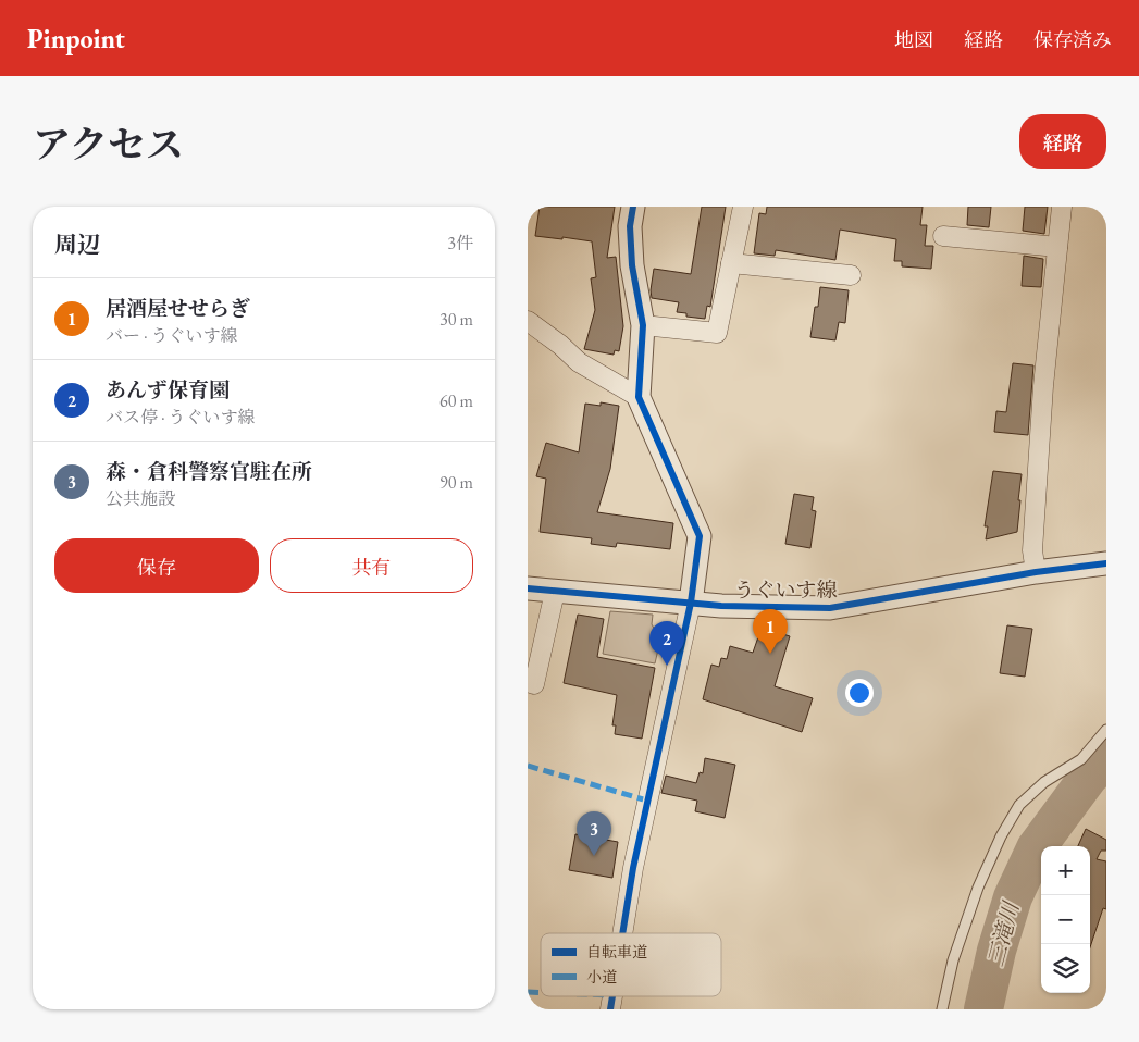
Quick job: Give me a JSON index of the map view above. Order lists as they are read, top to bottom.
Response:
{
  "streets": {
    "street": ["うぐいす線"]
  },
  "water": ["三滝川"],
  "legend": ["自転車道", "小道"],
  "page": {
    "header": "Pinpoint",
    "nav": ["地図", "経路", "保存済み"],
    "title": "アクセス",
    "buttons": [
      "経路",
      ["保存", "共有"]
    ],
    "heading": ["周辺", "3件"],
    "list": [
      {
        "mark": "1",
        "name": "居酒屋せせらぎ",
        "note": "バー · うぐいす線",
        "value": "30 m"
      },
      {
        "mark": "2",
        "name": "あんず保育園",
        "note": "バス停 · うぐいす線",
        "value": "60 m"
      },
      {
        "mark": "3",
        "name": "森・倉科警察官駐在所",
        "note": "公共施設",
        "value": "90 m"
      }
    ],
    "pins": ["1", "2", "3"],
    "map_buttons": ["+", "−"]
  }
}
